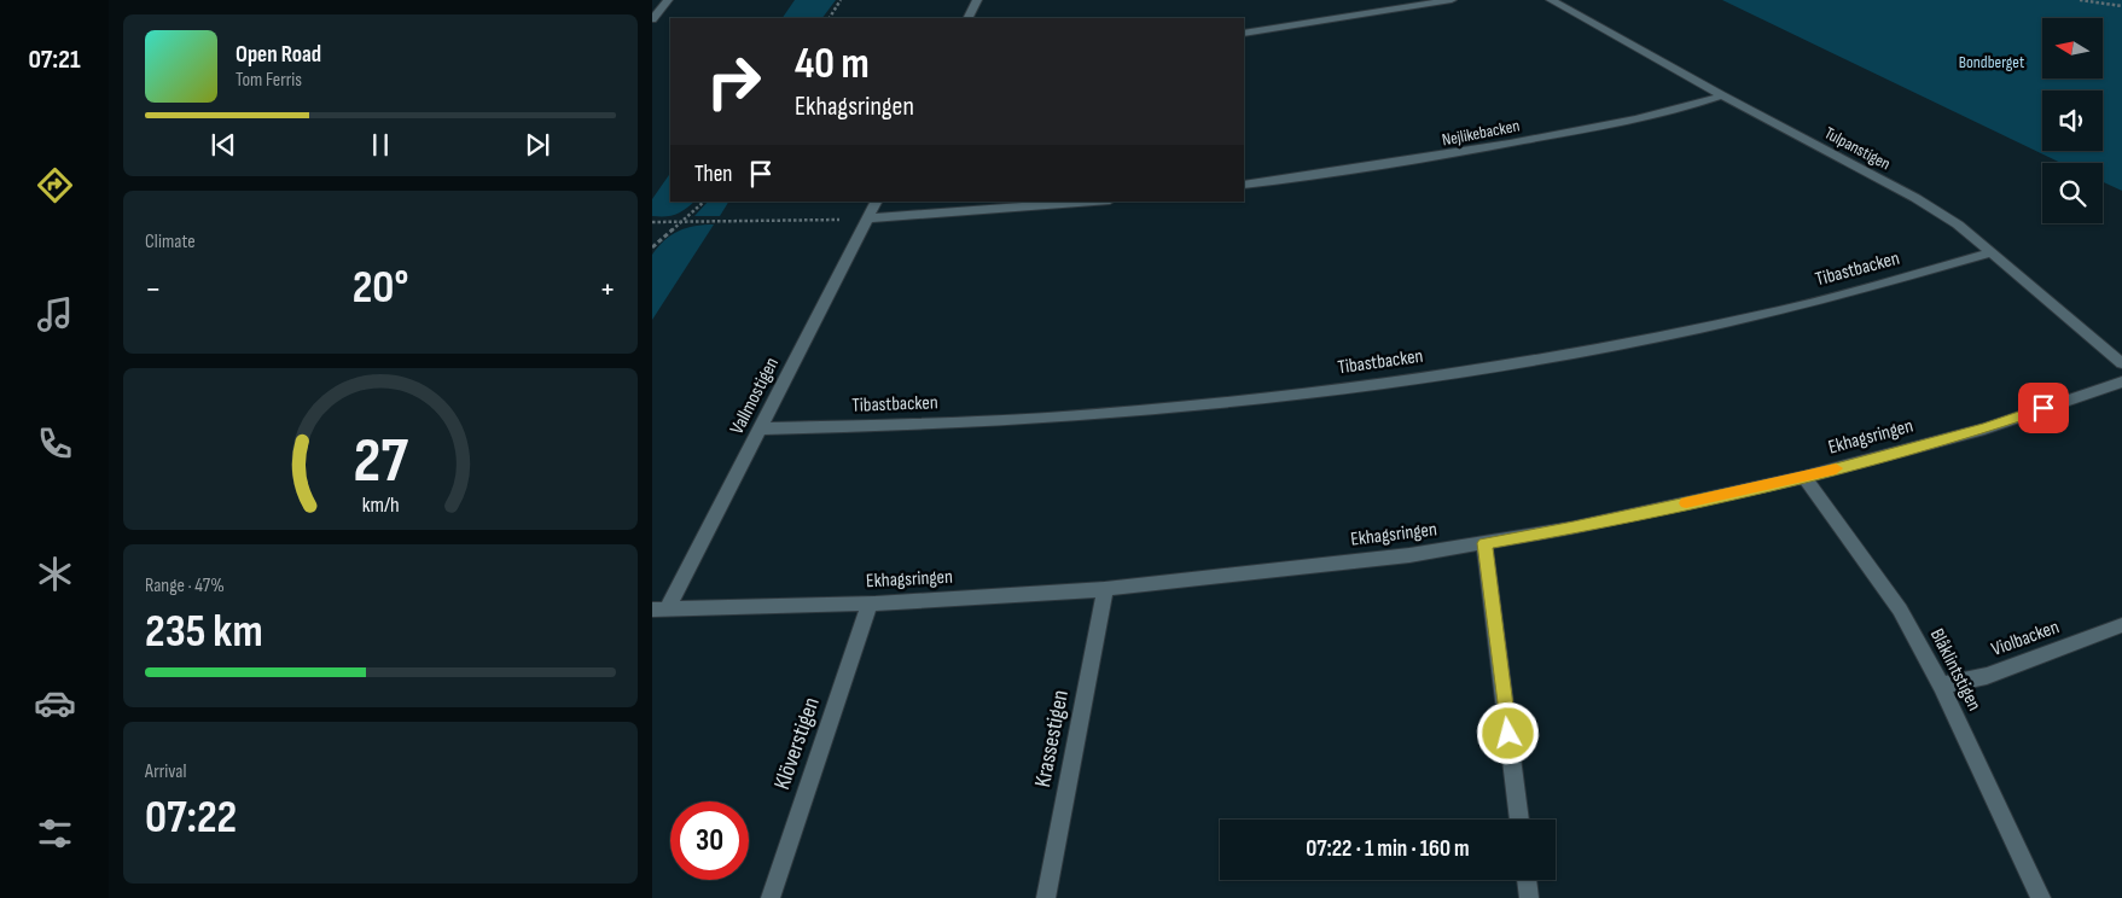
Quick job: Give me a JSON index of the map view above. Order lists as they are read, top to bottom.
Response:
{
  "streets": {
    "street": [
      "Nejlikebacken",
      "Tulpanstigen",
      "Tibastbacken",
      "Vallmostigen",
      "Ekhagsringen",
      "Violbacken",
      "Blåklintstigen",
      "Krassestigen",
      "Klöverstigen"
    ]
  },
  "crossings": [
    ["Nejlikebacken", "Tulpanstigen"],
    ["Tulpanstigen", "Tibastbacken"],
    ["Tibastbacken", "Vallmostigen"],
    ["Vallmostigen", "Ekhagsringen"],
    ["Ekhagsringen", "Blåklintstigen"],
    ["Ekhagsringen", "Krassestigen"],
    ["Ekhagsringen", "Klöverstigen"],
    ["Violbacken", "Blåklintstigen"]
  ],
  "parks": ["Bondberget"],
  "north": "left",
  "page": {
    "tabs": "07:21",
    "turn": ["40 m", "Ekhagsringen"],
    "song": ["Open Road", "Tom Ferris"],
    "then": "Then",
    "tile": [
      "Climate",
      ["Range · 47%", "235 km"],
      ["Arrival", "07:22"]
    ],
    "heat": ["−", "20°", "+"],
    "limit": "30",
    "trip": "07:22 · 1 min · 160 m",
    "gauge": ["27", "km/h"]
  }
}
